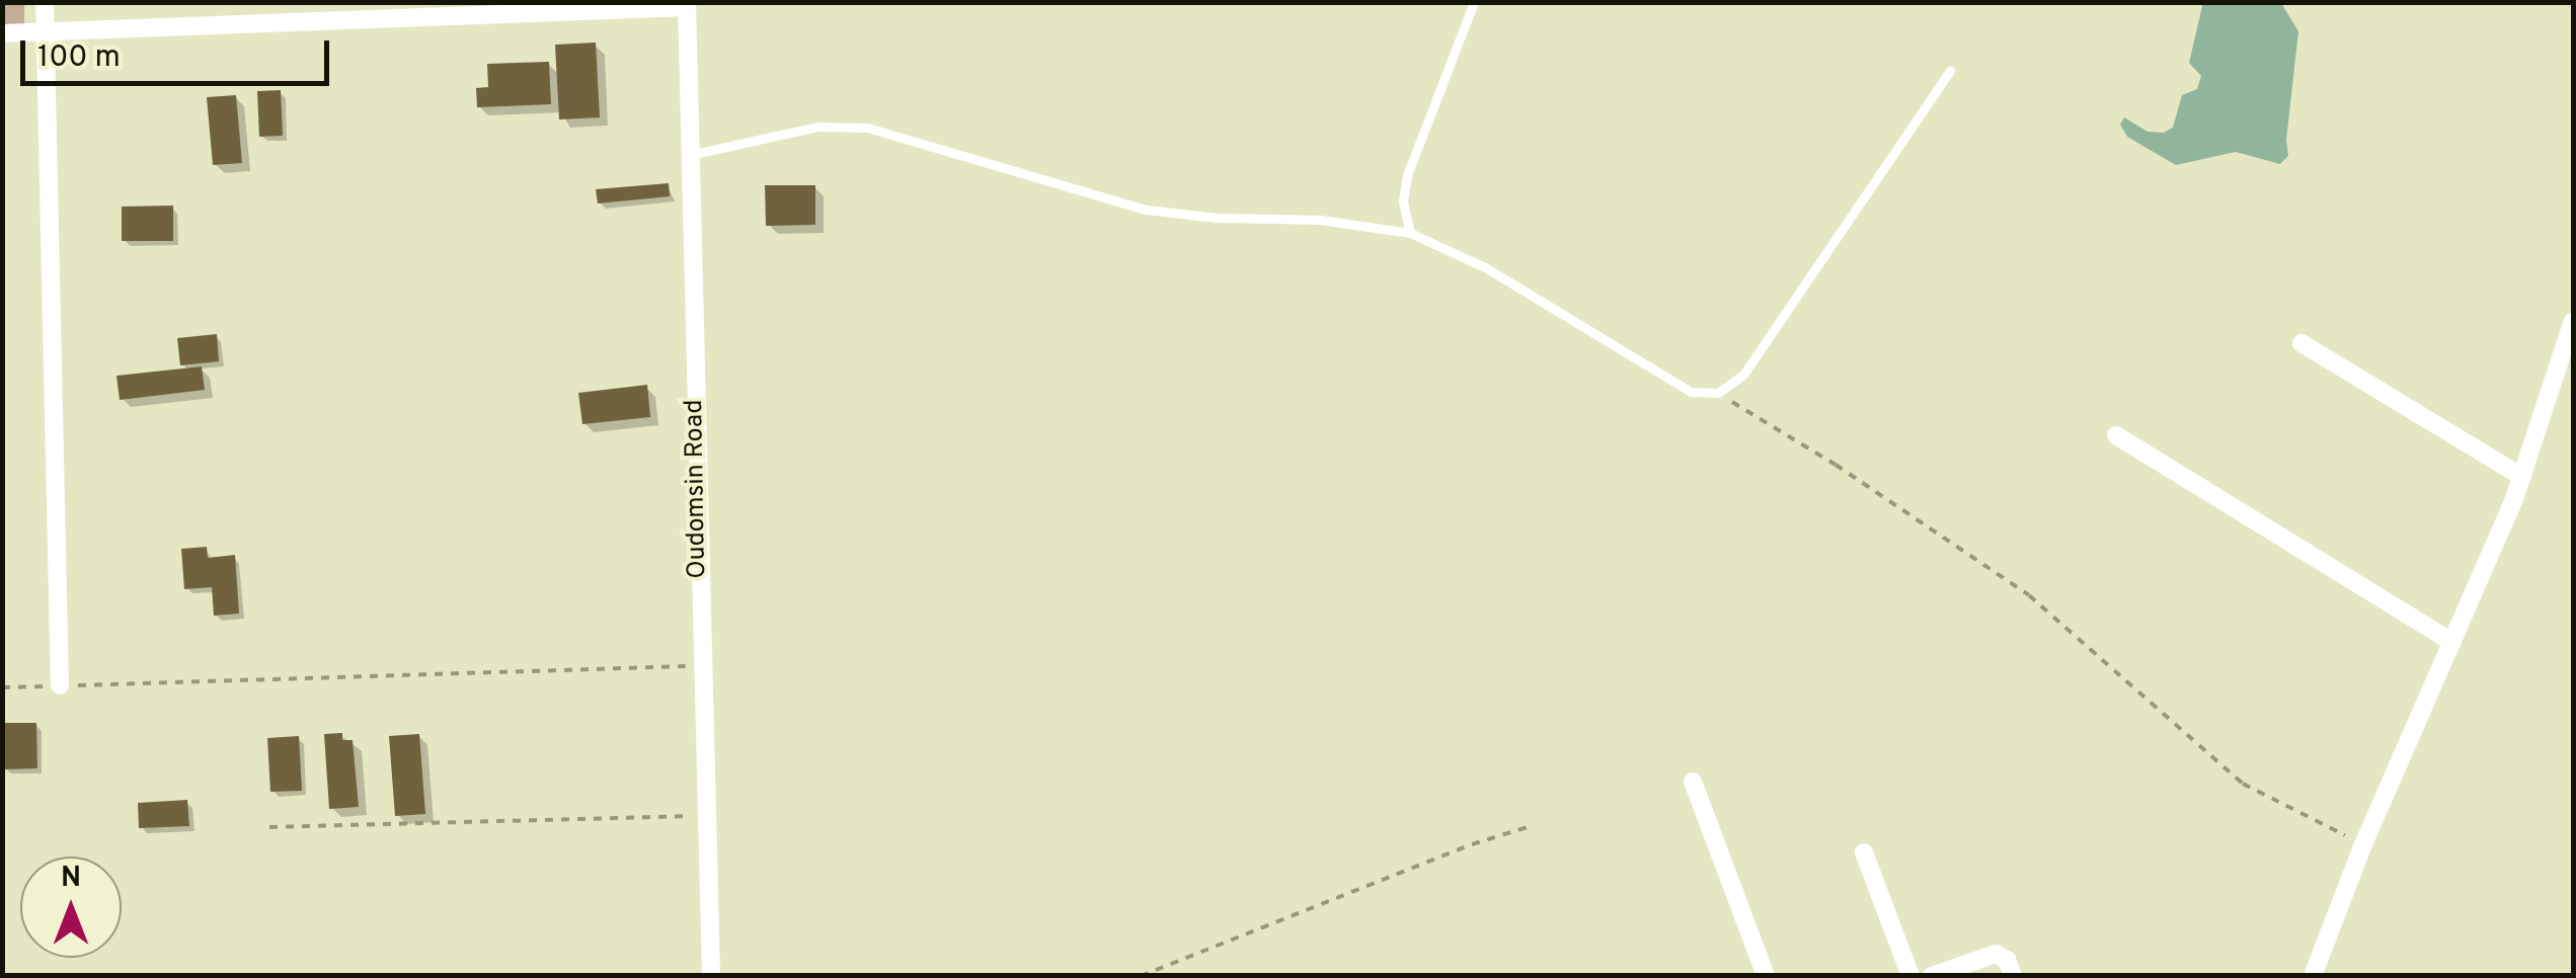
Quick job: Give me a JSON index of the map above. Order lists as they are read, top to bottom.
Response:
{
  "streets": {
    "street": ["Oudomsin Road"]
  },
  "scale_bar": "100 m",
  "north": "top"
}
